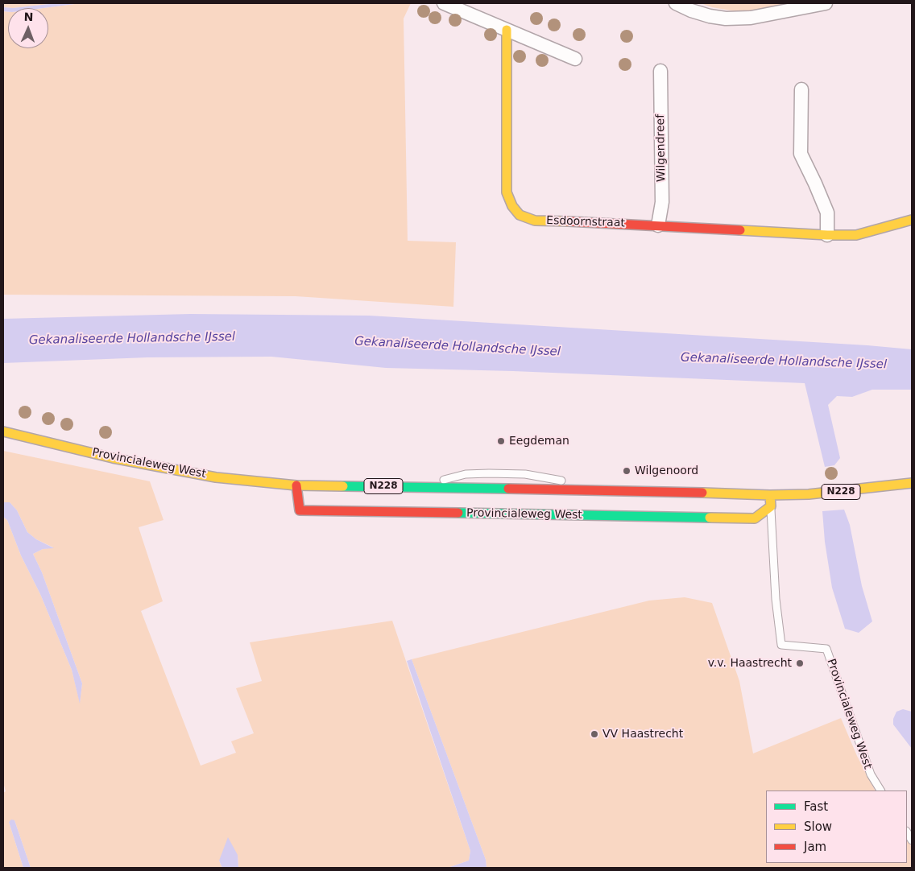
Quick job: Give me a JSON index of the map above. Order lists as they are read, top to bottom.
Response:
{
  "streets": {
    "street": [
      "Wilgendreef",
      "Esdoornstraat",
      "Provincialeweg West",
      "N228"
    ]
  },
  "crossings": [
    ["Wilgendreef", "Esdoornstraat"]
  ],
  "water": ["Gekanaliseerde Hollandsche IJssel"],
  "places": [
    "Eegdeman",
    "Wilgenoord",
    "v.v. Haastrecht",
    "VV Haastrecht"
  ],
  "legend": ["Fast", "Slow", "Jam"],
  "north": "top"
}
